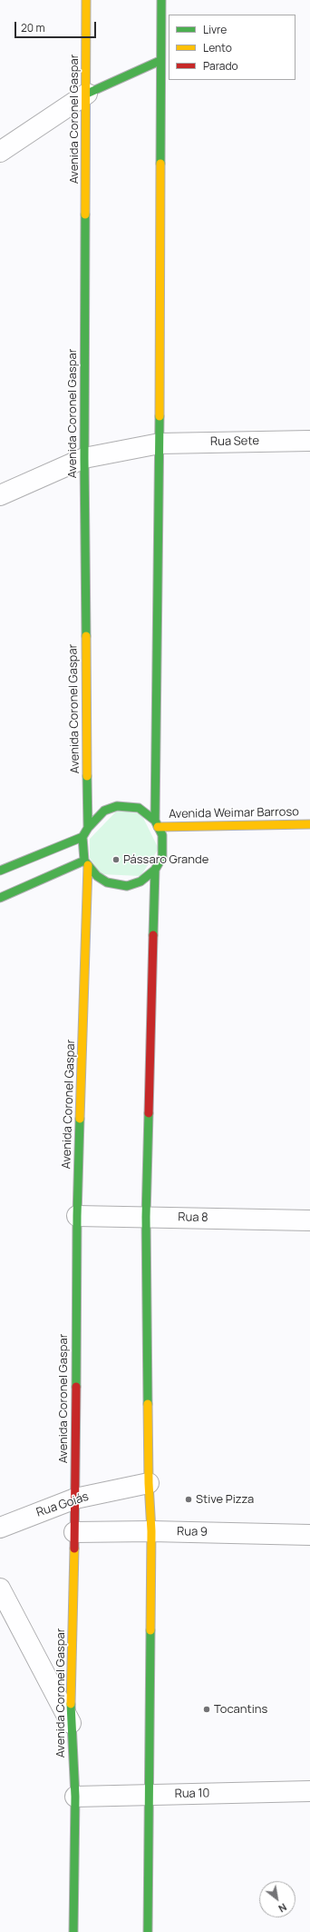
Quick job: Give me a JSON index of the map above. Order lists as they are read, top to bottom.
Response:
{
  "streets": {
    "street": [
      "Avenida Coronel Gaspar",
      "Rua Sete",
      "Avenida Weimar Barroso",
      "Rua 8",
      "Rua Goiás",
      "Rua 9",
      "Rua 10"
    ]
  },
  "crossings": [
    ["Avenida Coronel Gaspar", "Rua Sete"],
    ["Avenida Coronel Gaspar", "Avenida Weimar Barroso"],
    ["Avenida Coronel Gaspar", "Rua 8"],
    ["Avenida Coronel Gaspar", "Rua Goiás"],
    ["Avenida Coronel Gaspar", "Rua 9"],
    ["Avenida Coronel Gaspar", "Rua 10"]
  ],
  "places": ["Pássaro Grande", "Stive Pizza", "Tocantins"],
  "legend": ["Livre", "Lento", "Parado"],
  "scale_bar": "20 m",
  "north": "bottom right"
}
